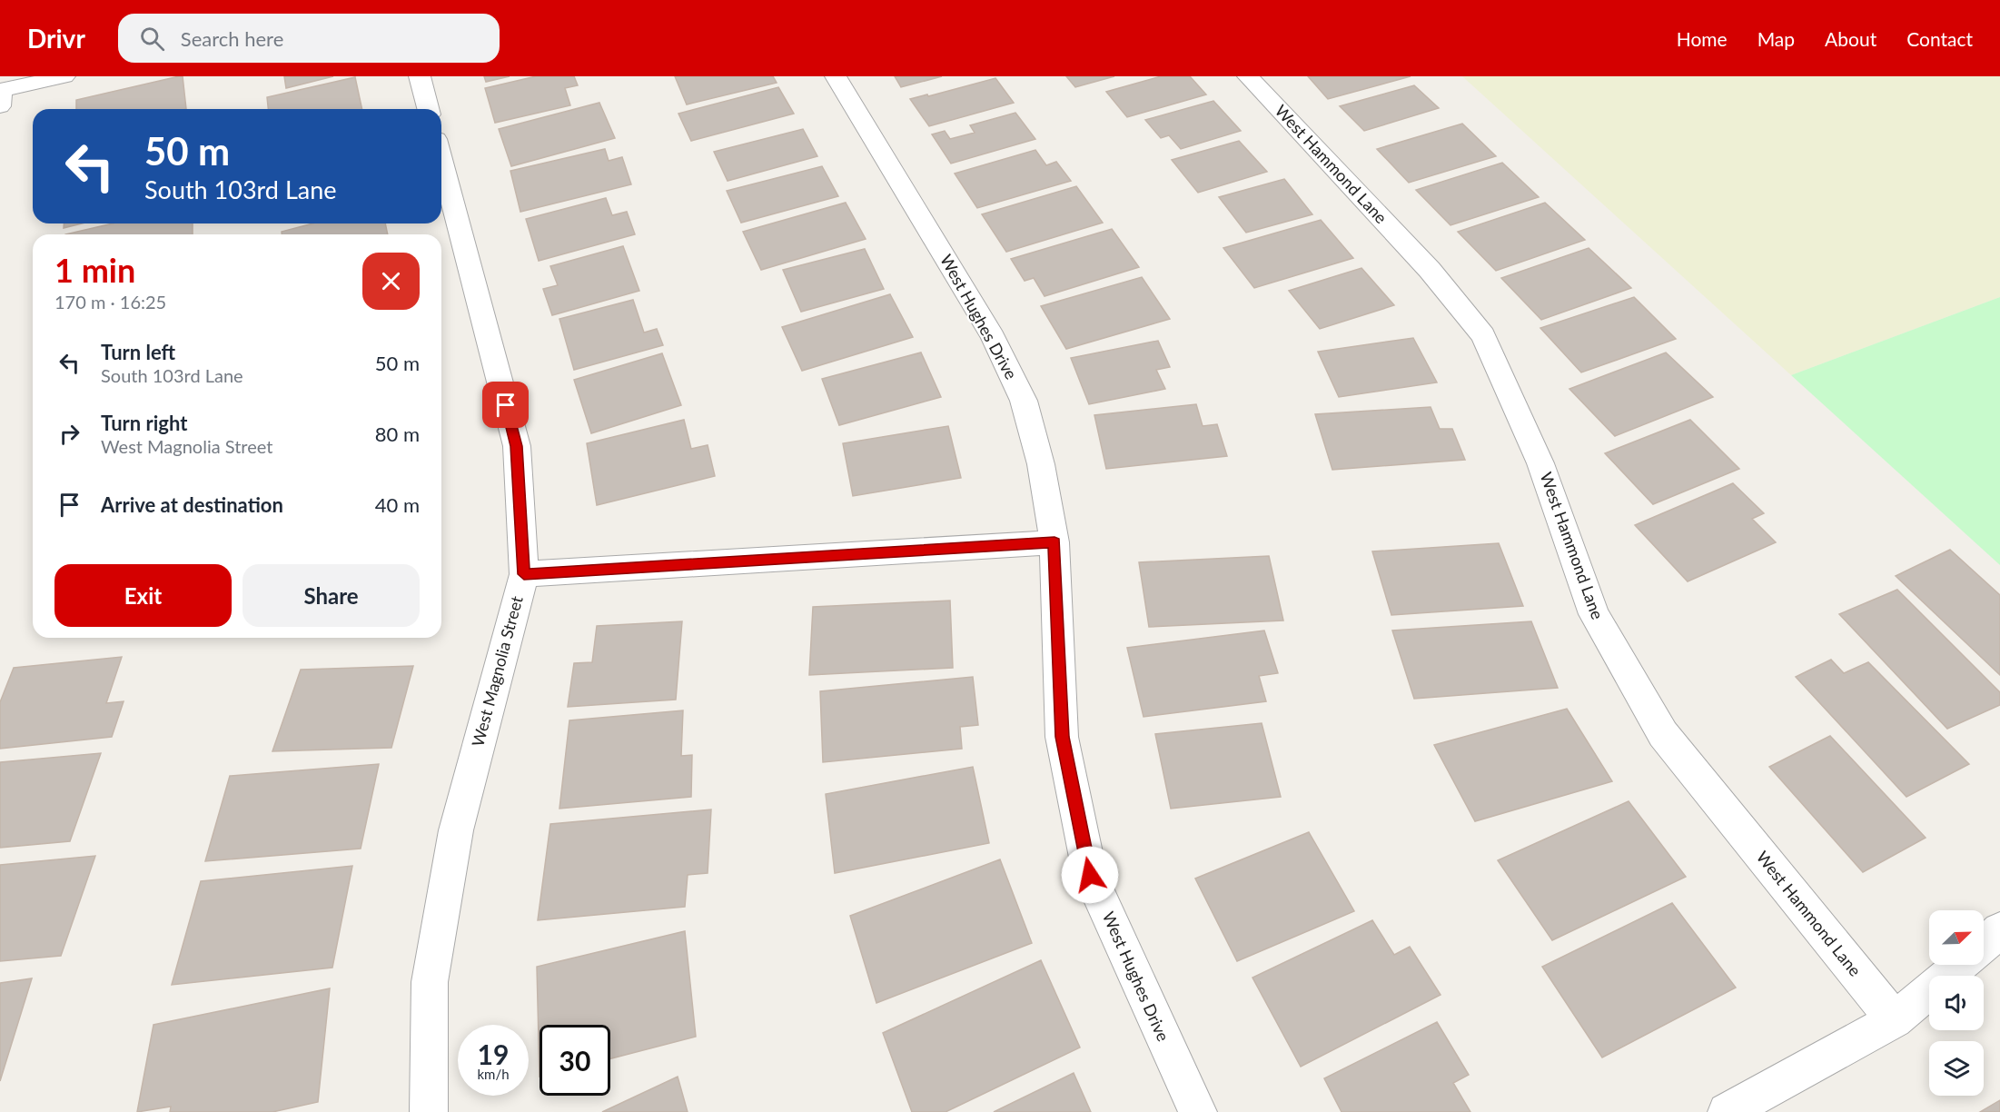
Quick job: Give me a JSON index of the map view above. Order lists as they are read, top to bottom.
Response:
{
  "streets": {
    "street": ["West Hammond Lane", "West Hughes Drive", "West Magnolia Street"]
  },
  "north": "top right",
  "page": {
    "header": "Drivr",
    "search": "Search here",
    "nav": [
      "Home",
      "Map",
      "About",
      "Contact"
    ],
    "turn": ["50 m", "South 103rd Lane"],
    "heading": ["1 min", "170 m · 16:25"],
    "list": [
      {
        "name": "Turn left",
        "note": "South 103rd Lane",
        "value": "50 m"
      },
      {
        "name": "Turn right",
        "note": "West Magnolia Street",
        "value": "80 m"
      },
      {
        "name": "Arrive at destination",
        "value": "40 m"
      }
    ],
    "buttons": ["Exit", "Share"],
    "speed": "19 km/h",
    "limit": "30"
  }
}
